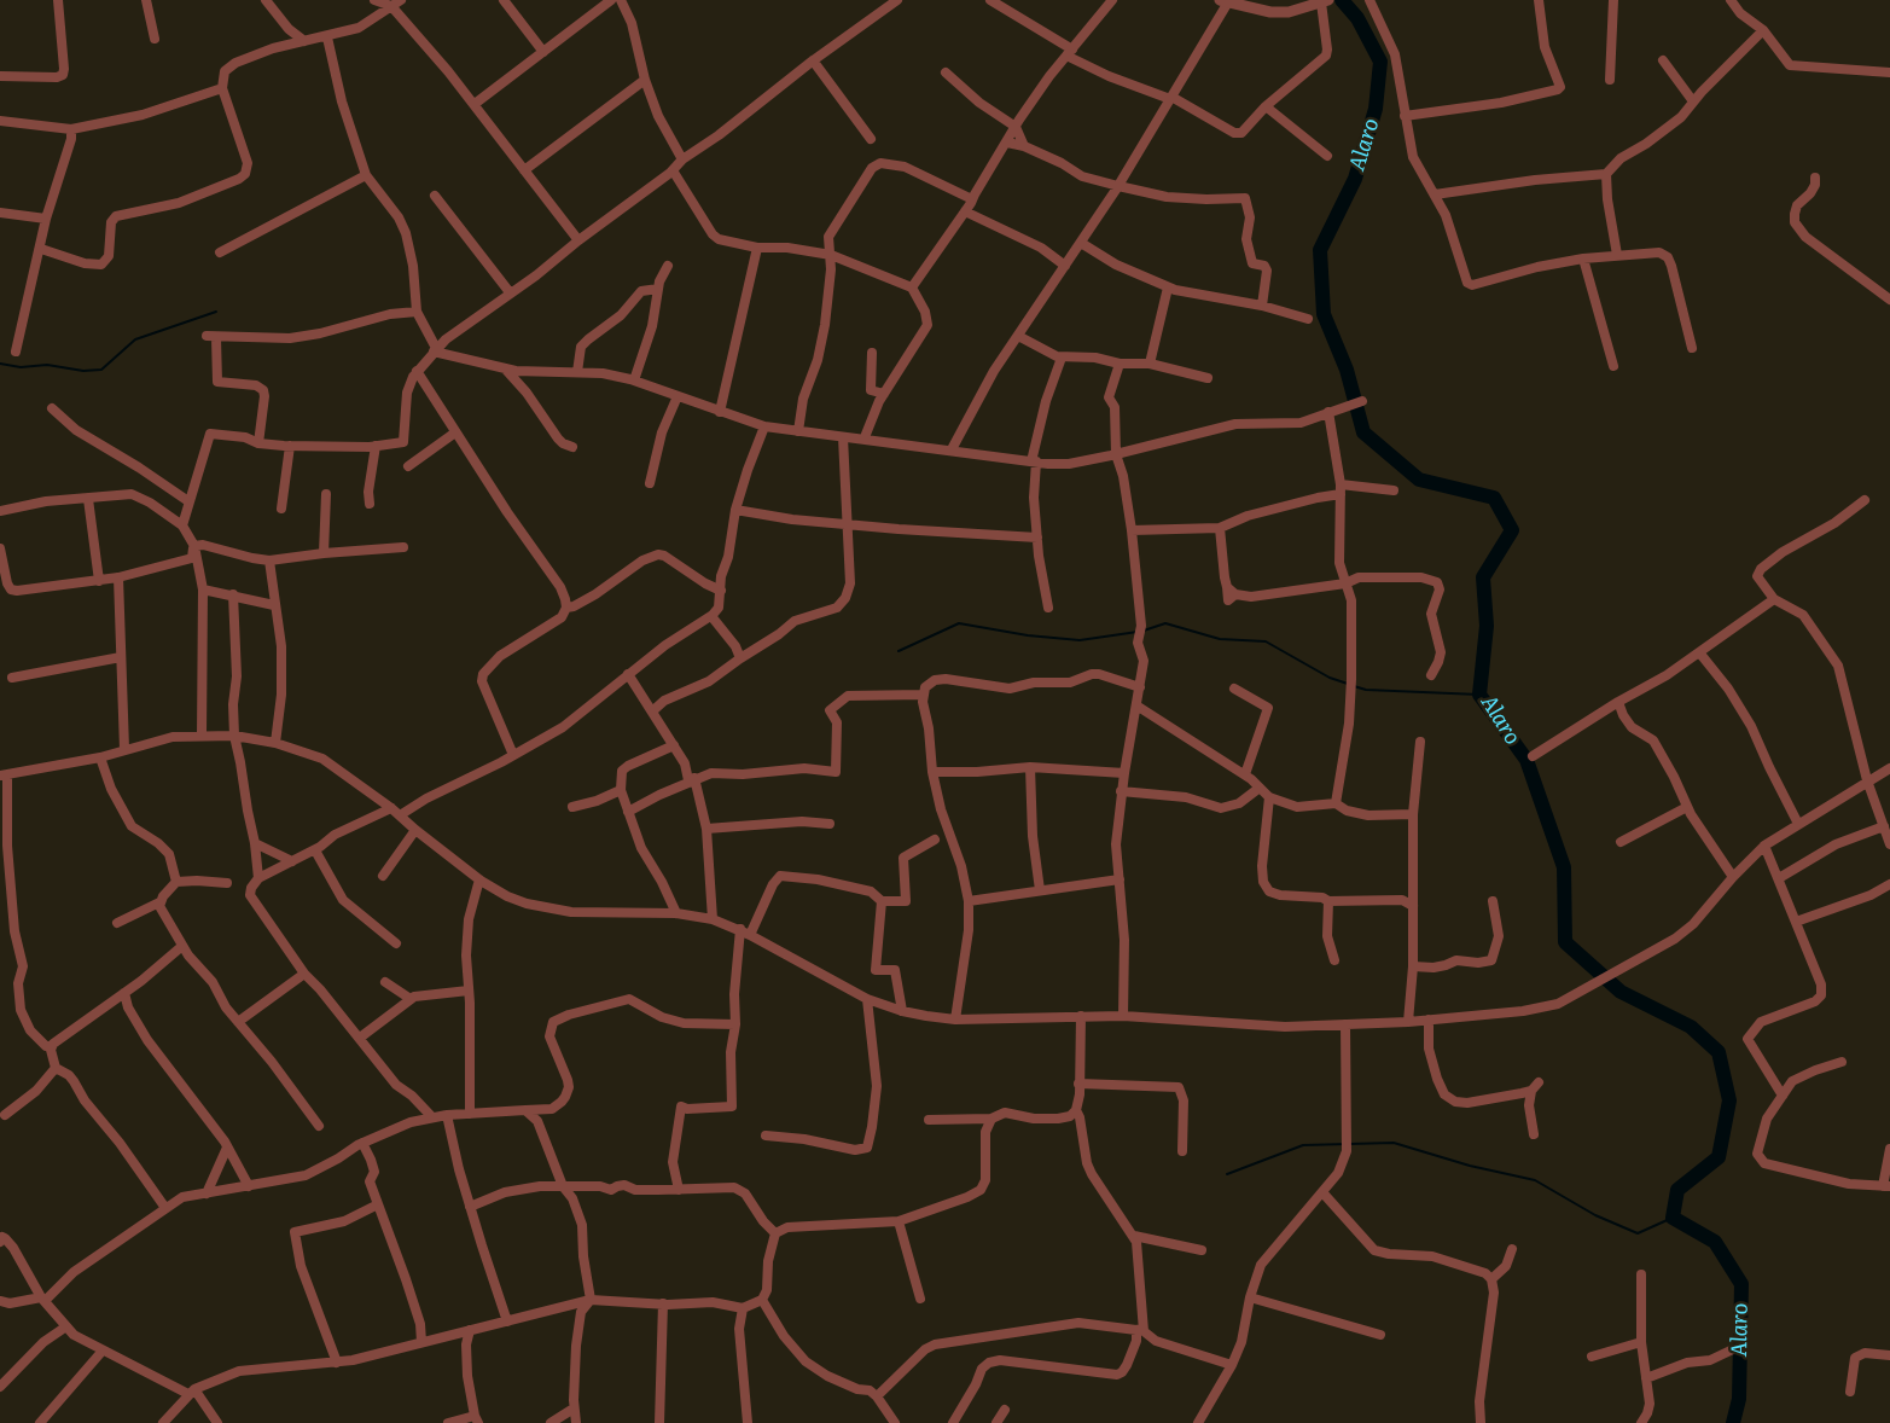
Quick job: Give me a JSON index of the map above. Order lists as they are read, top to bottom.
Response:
{
  "water": ["Alaro"]
}
